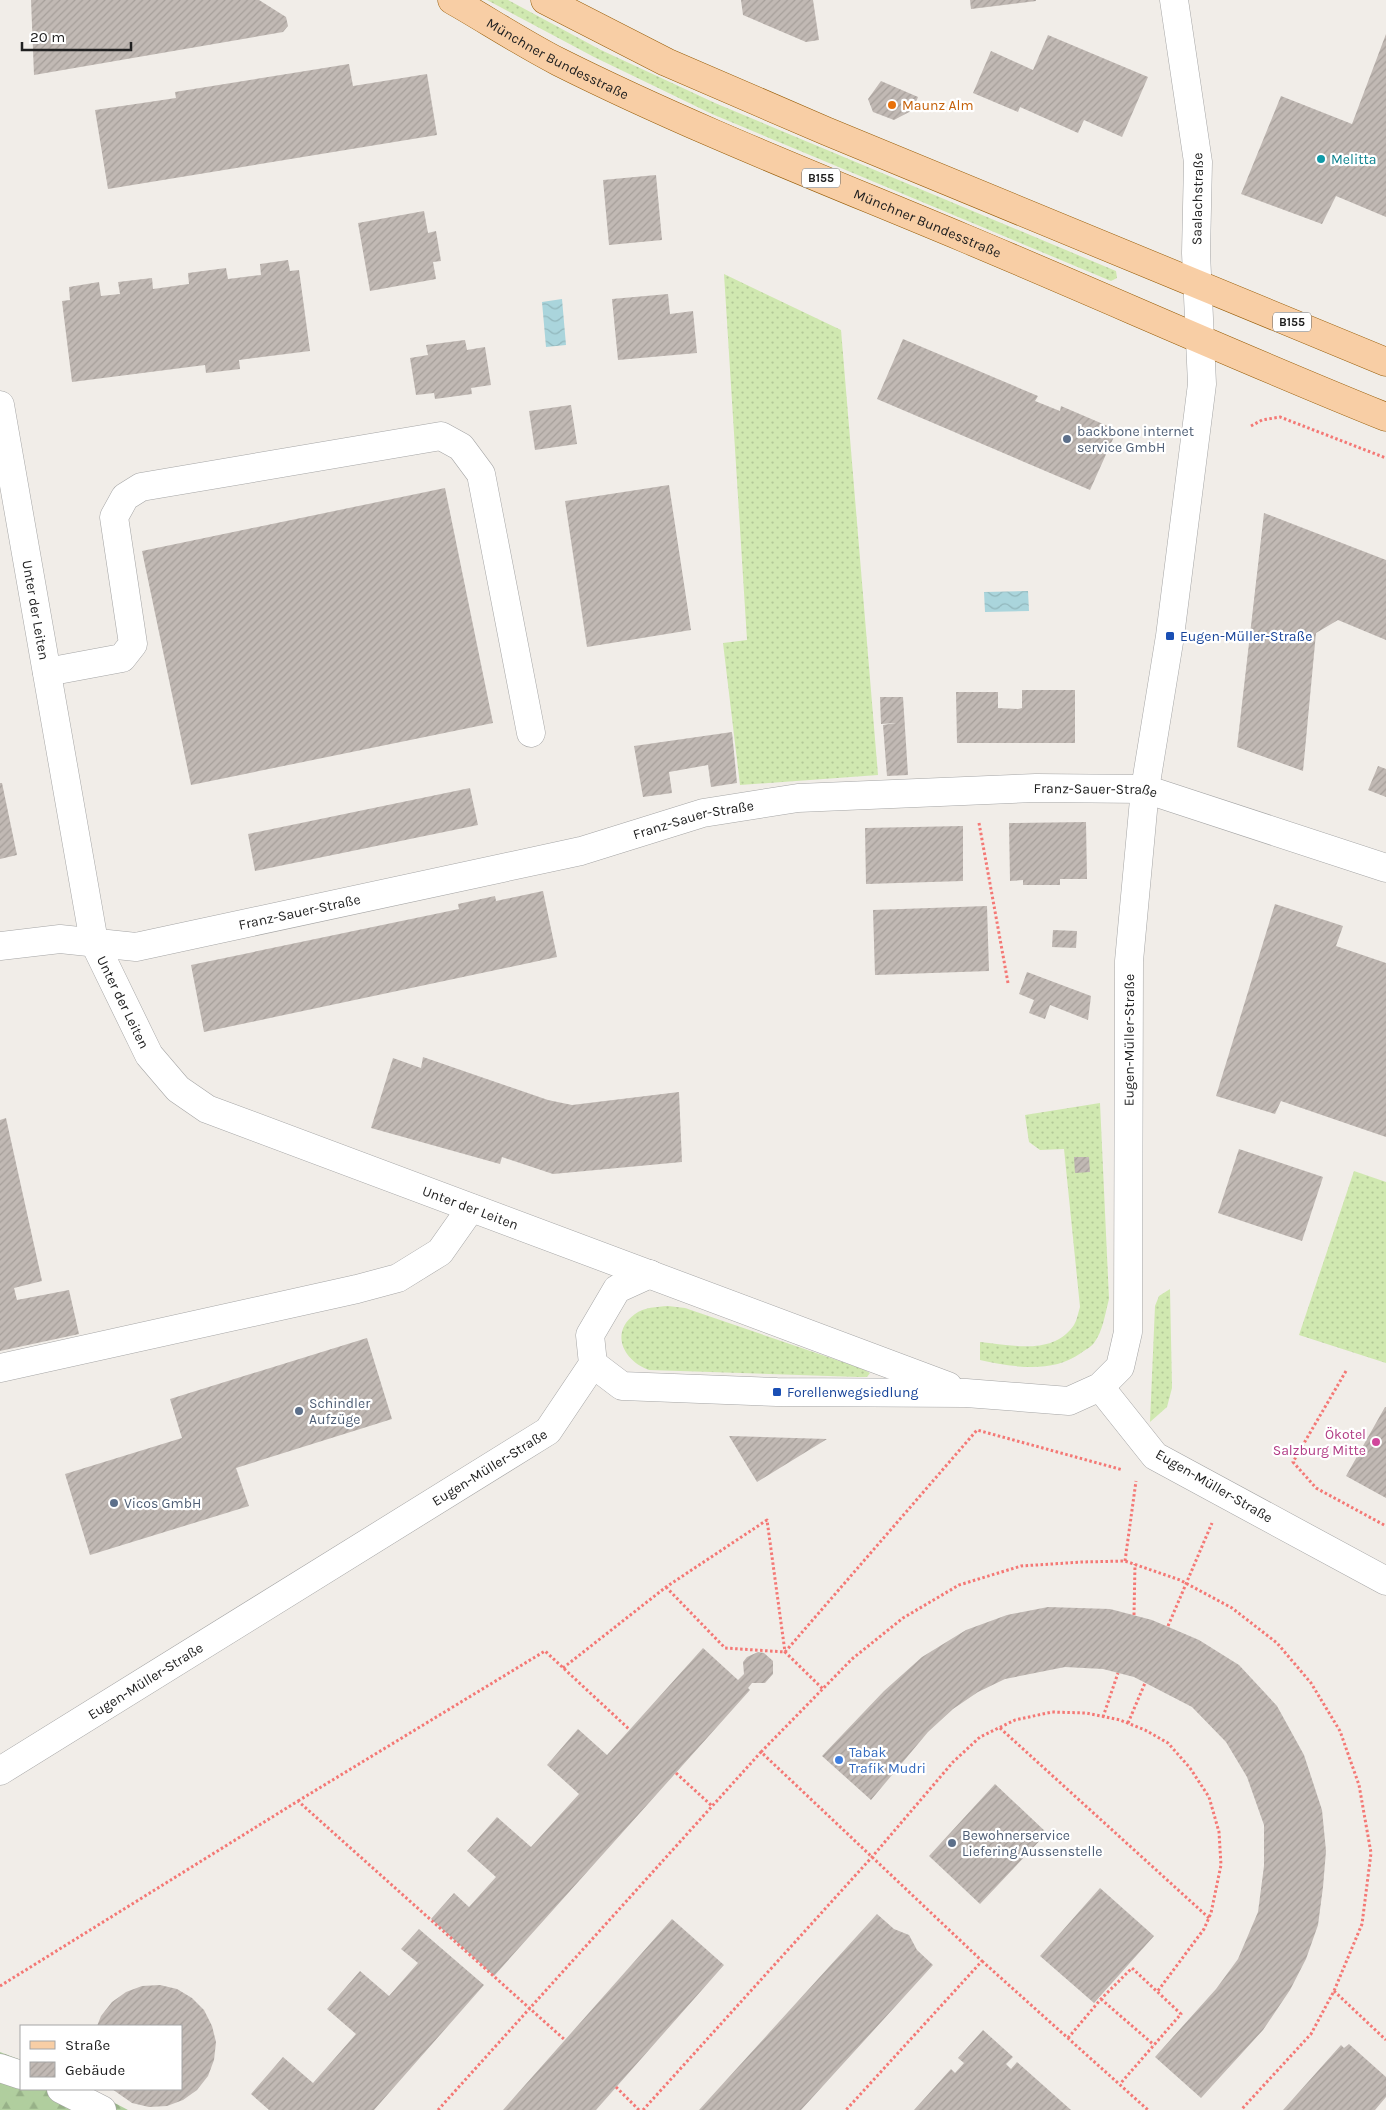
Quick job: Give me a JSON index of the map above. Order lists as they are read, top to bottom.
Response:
{
  "streets": {
    "main road": ["Münchner Bundesstraße", "B155"],
    "street": [
      "Saalachstraße",
      "Unter der Leiten",
      "Franz-Sauer-Straße",
      "Eugen-Müller-Straße"
    ]
  },
  "crossings": [
    ["Münchner Bundesstraße", "Saalachstraße"],
    ["Münchner Bundesstraße", "Eugen-Müller-Straße"],
    ["B155", "Saalachstraße"],
    ["Saalachstraße", "Eugen-Müller-Straße"],
    ["Unter der Leiten", "Franz-Sauer-Straße"],
    ["Franz-Sauer-Straße", "Eugen-Müller-Straße"]
  ],
  "places": {
    "other": [
      "Maunz Alm",
      "Melitta",
      "backbone internet service GmbH",
      "Schindler Aufzüge",
      "Ökotel Salzburg Mitte",
      "Vicos GmbH",
      "Tabak Trafik Mudri",
      "Bewohnerservice Liefering Aussenstelle"
    ],
    "transit": ["Eugen-Müller-Straße", "Forellenwegsiedlung"]
  },
  "legend": ["Straße", "Gebäude"],
  "scale_bar": "20 m"
}
